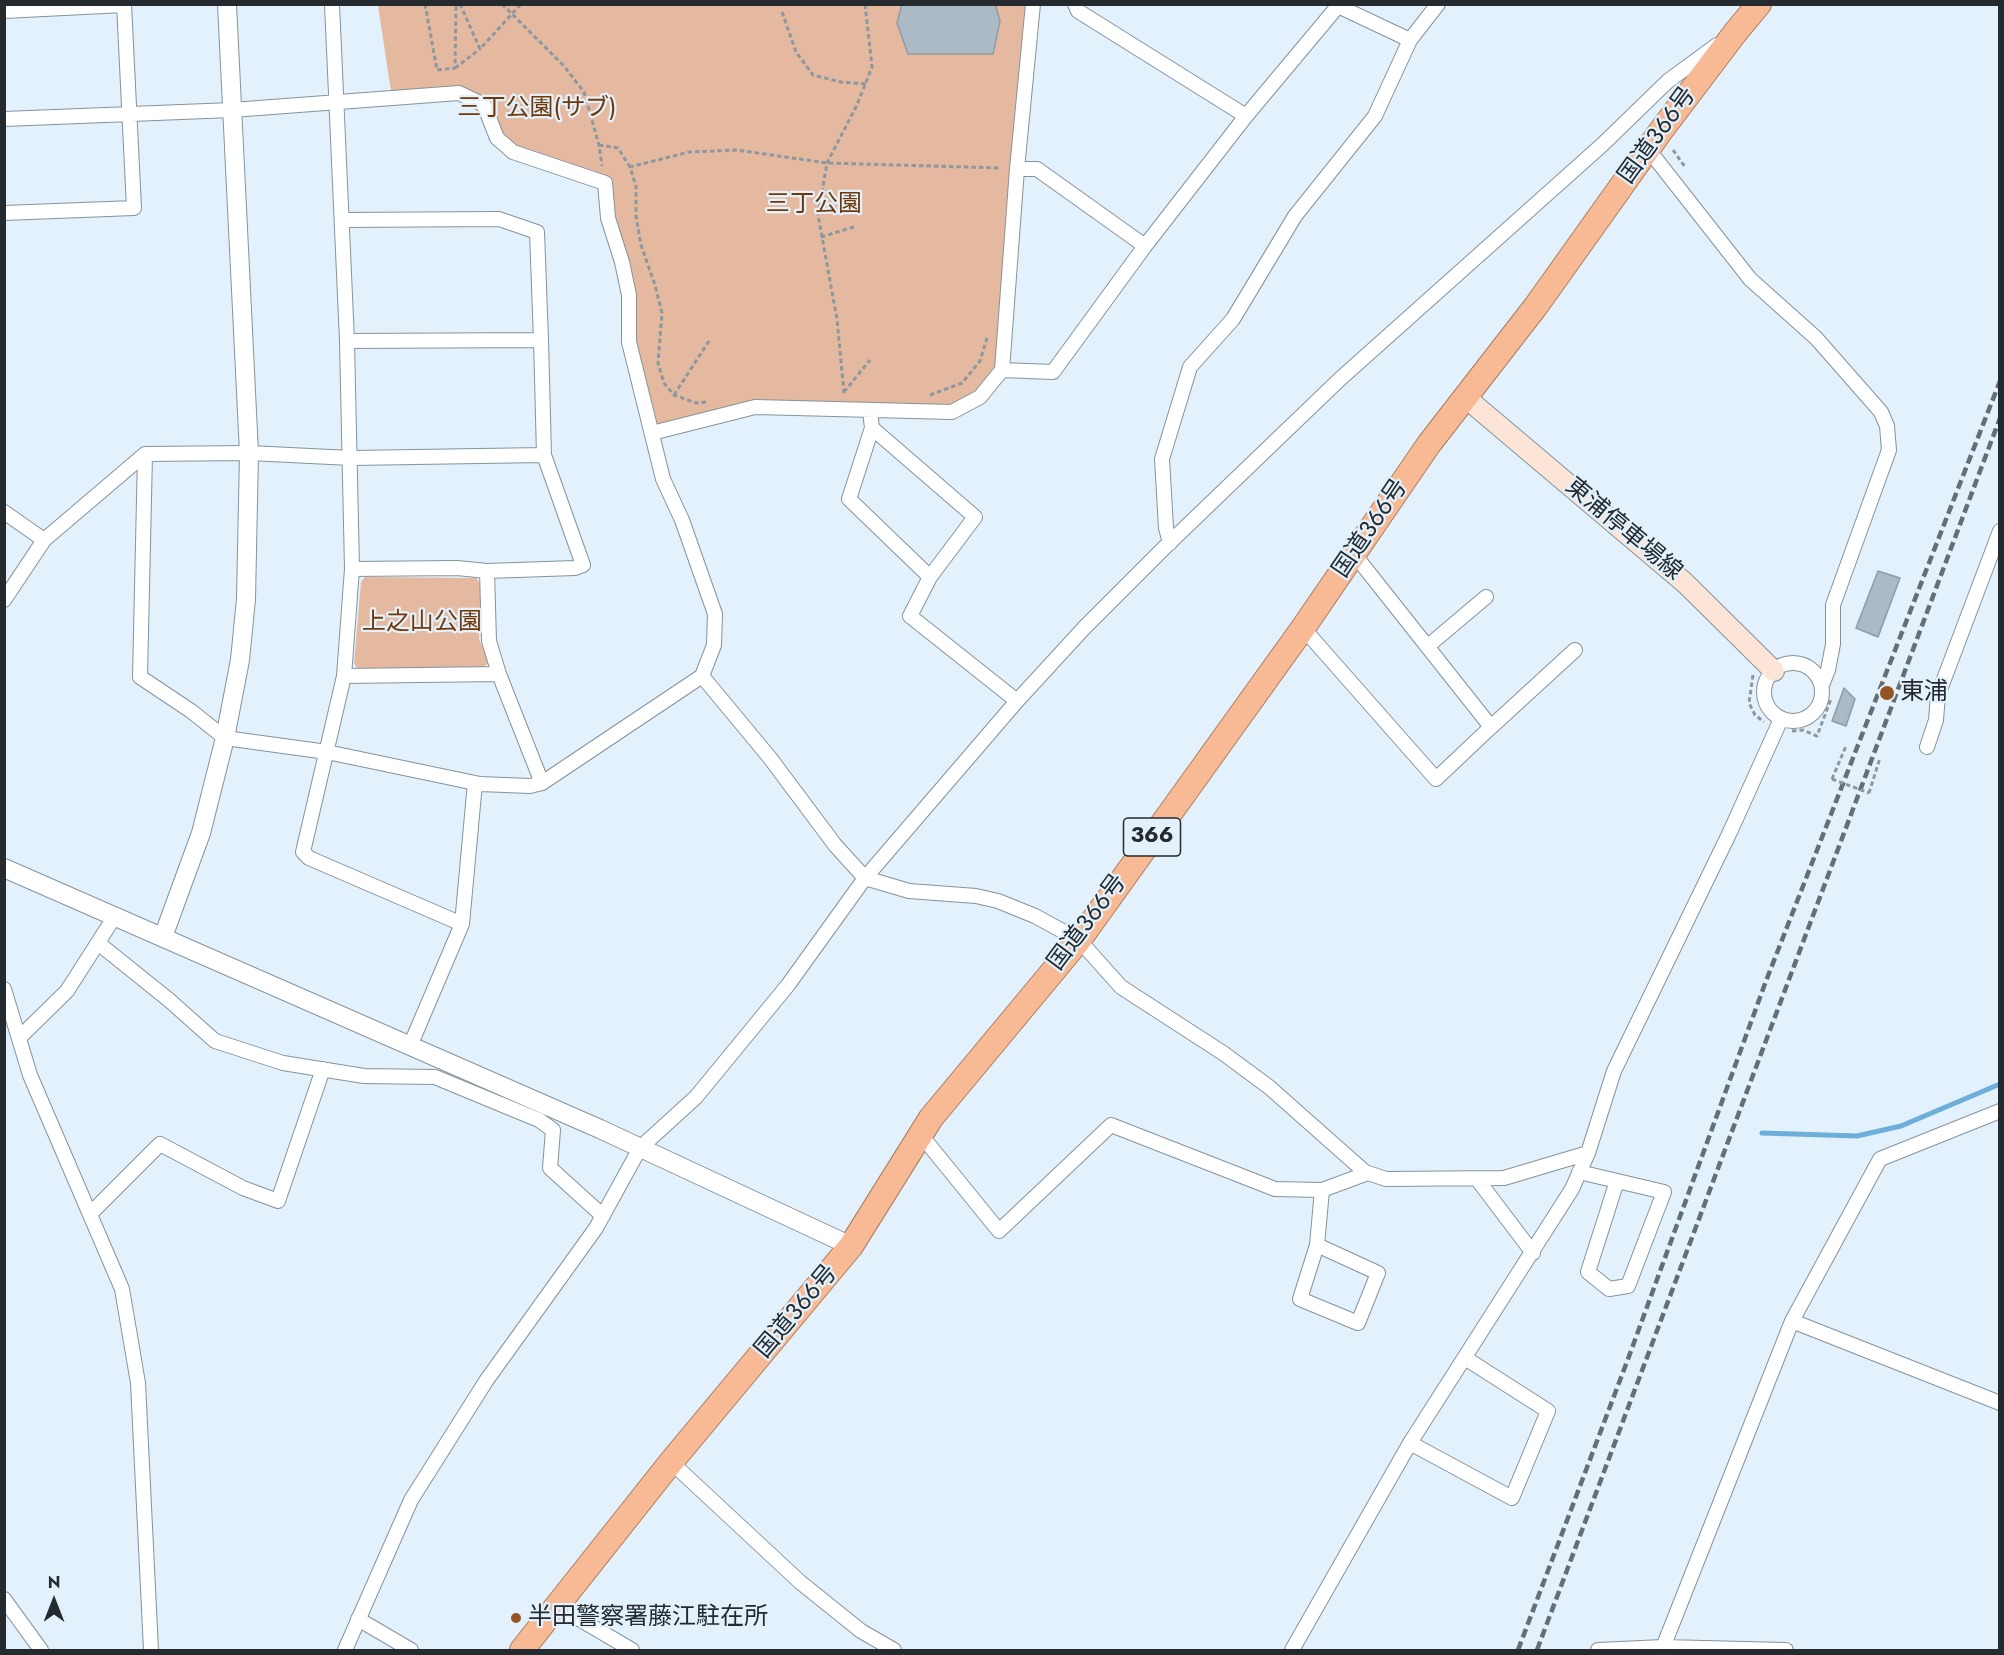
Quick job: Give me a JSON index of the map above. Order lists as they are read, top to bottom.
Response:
{
  "streets": {
    "highway": ["国道366号", "366"],
    "main road": ["東浦停車場線"]
  },
  "crossings": [
    ["国道366号", "東浦停車場線"]
  ],
  "parks": ["三丁公園(サブ)", "三丁公園", "上之山公園"],
  "places": ["東浦", "半田警察署藤江駐在所"],
  "north": "top"
}
